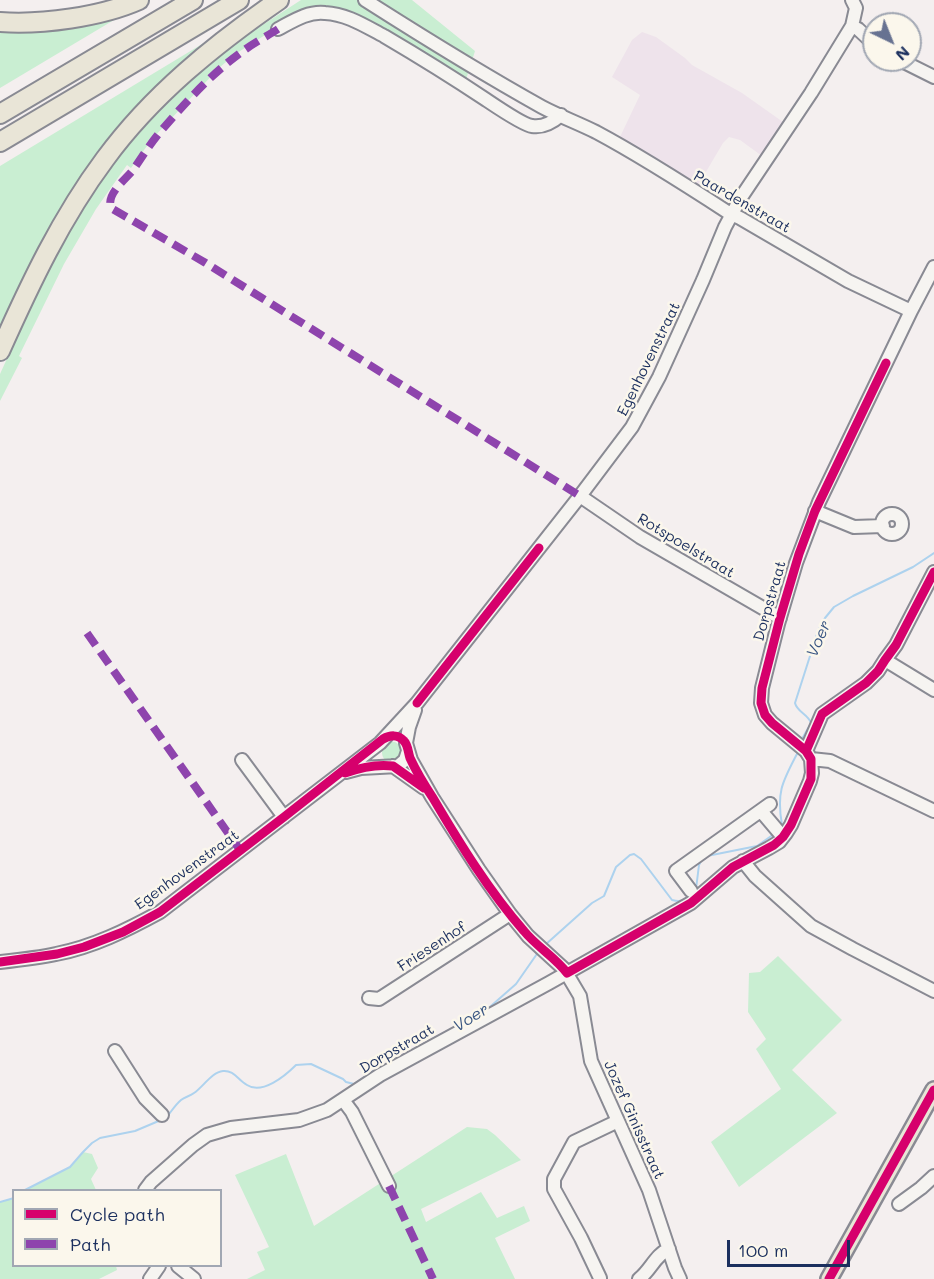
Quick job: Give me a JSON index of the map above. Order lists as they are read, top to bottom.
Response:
{
  "streets": {
    "street": [
      "Paardenstraat",
      "Egenhovenstraat",
      "Rotspoelstraat",
      "Dorpstraat",
      "Friesenhof",
      "Jozef Ginisstraat"
    ]
  },
  "crossings": [
    ["Paardenstraat", "Egenhovenstraat"],
    ["Paardenstraat", "Dorpstraat"],
    ["Egenhovenstraat", "Rotspoelstraat"],
    ["Rotspoelstraat", "Dorpstraat"],
    ["Dorpstraat", "Jozef Ginisstraat"],
    ["Friesenhof", "Jozef Ginisstraat"]
  ],
  "water": ["Voer"],
  "legend": ["Cycle path", "Path"],
  "scale_bar": "100 m",
  "north": "bottom right"
}
